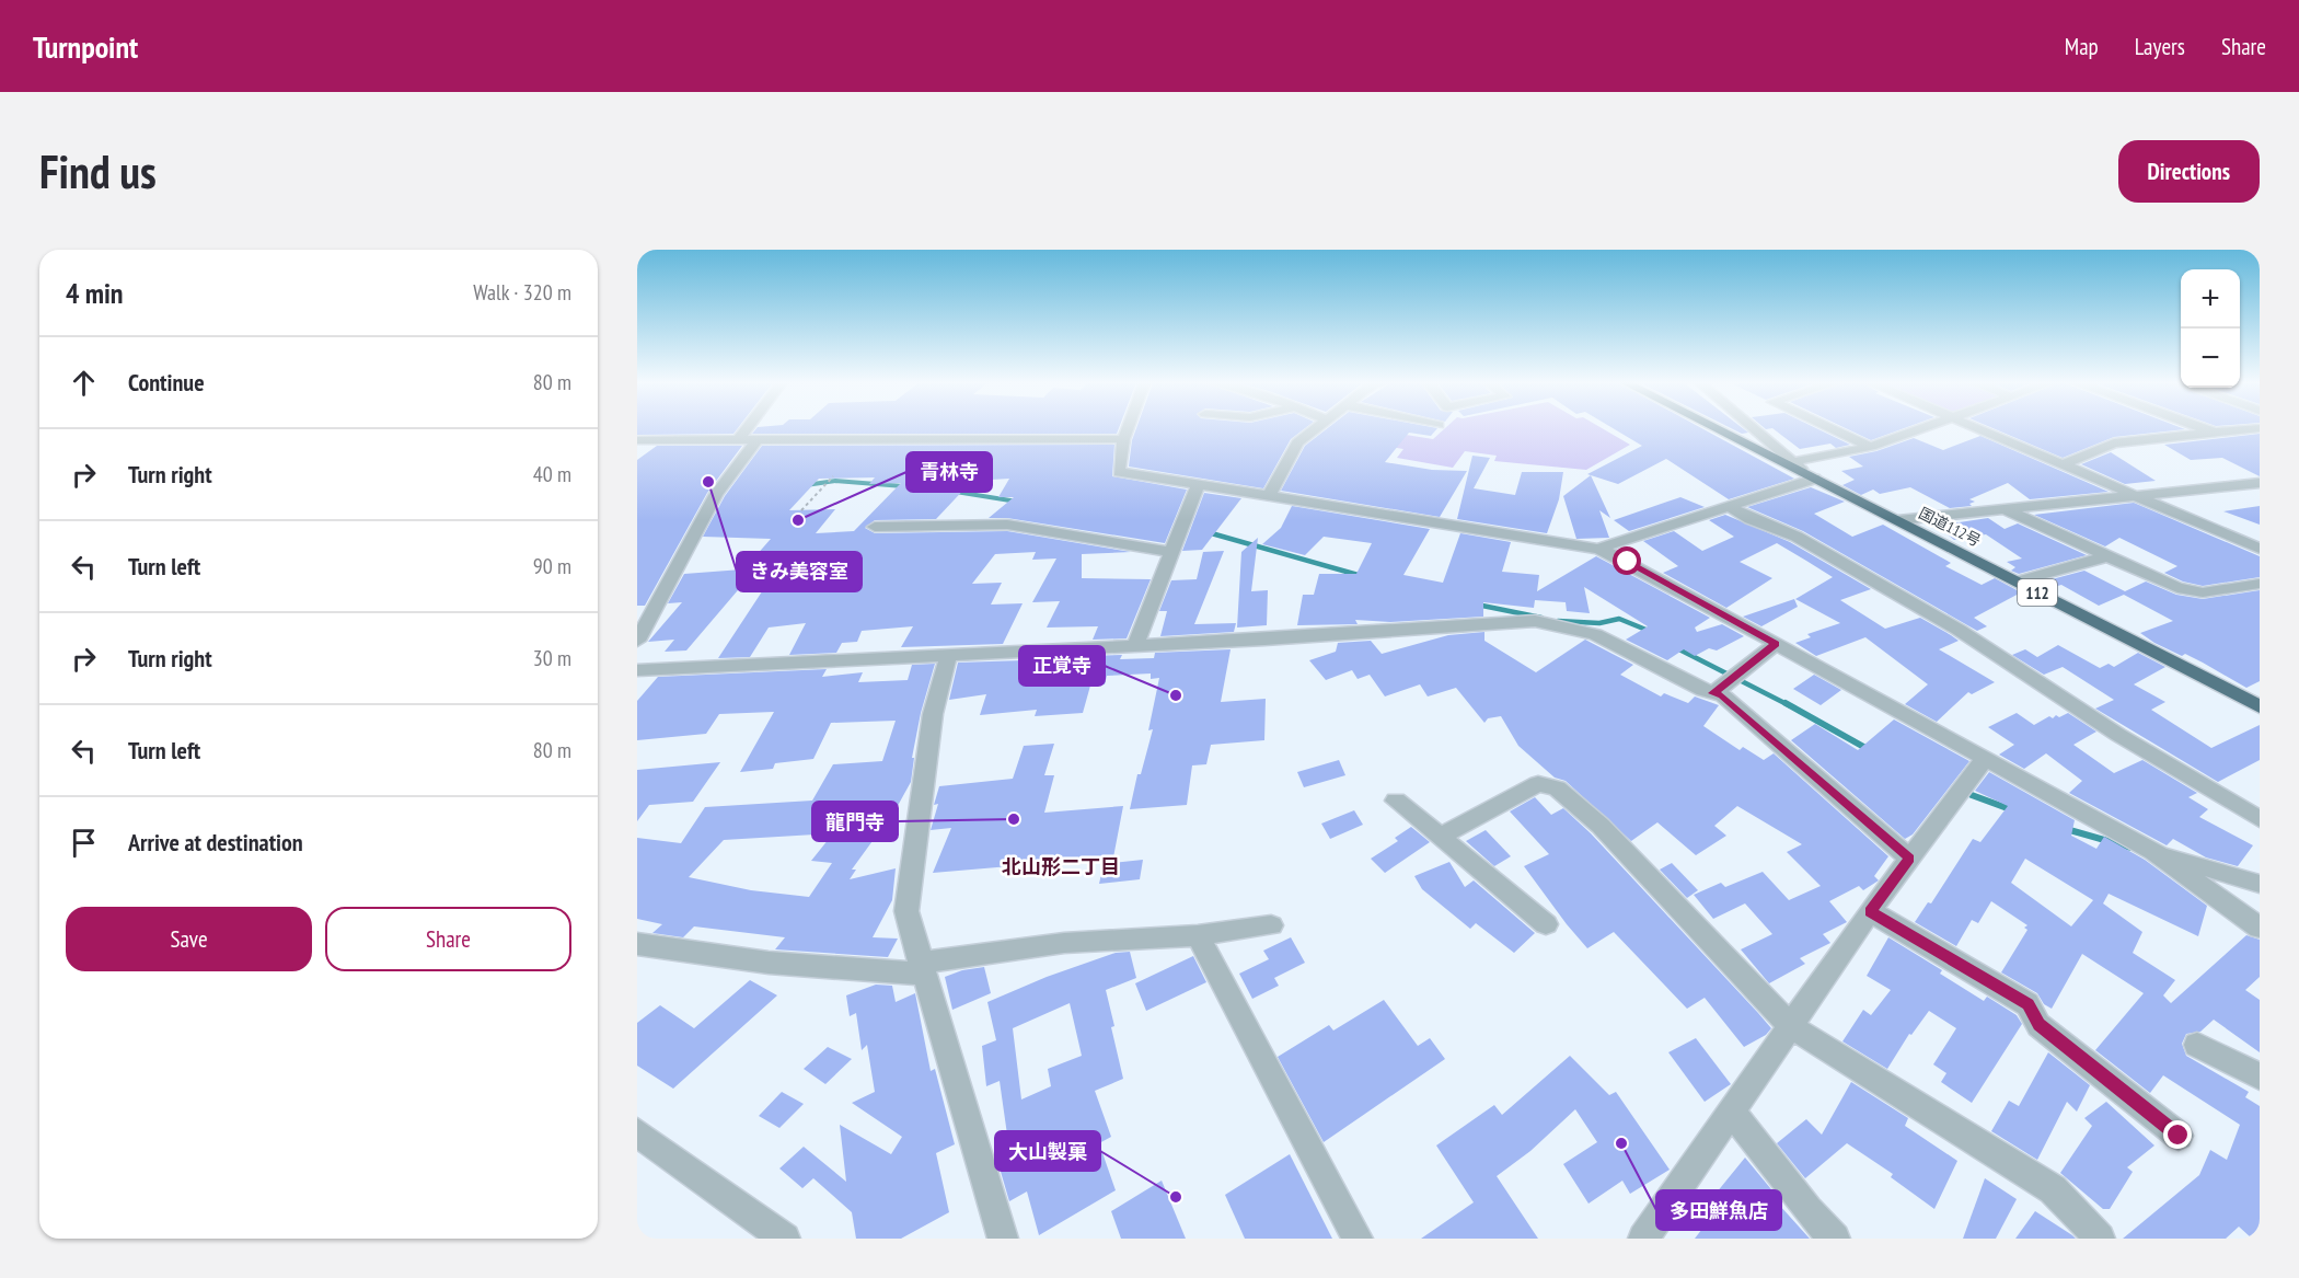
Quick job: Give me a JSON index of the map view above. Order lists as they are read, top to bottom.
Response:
{
  "streets": {
    "highway": ["国道112号", "112"]
  },
  "districts": ["北山形二丁目"],
  "places": [
    "きみ美容室",
    "青林寺",
    "正覚寺",
    "龍門寺",
    "多田鮮魚店",
    "大山製菓"
  ],
  "page": {
    "header": "Turnpoint",
    "nav": ["Map", "Layers", "Share"],
    "buttons": [
      "Directions",
      ["Save", "Share"]
    ],
    "title": "Find us",
    "heading": ["4 min", "Walk · 320 m"],
    "map_buttons": ["+", "−"],
    "list": [
      ["Continue", "80 m"],
      ["Turn right", "40 m"],
      ["Turn left", "90 m"],
      ["Turn right", "30 m"],
      ["Turn left", "80 m"],
      "Arrive at destination"
    ]
  }
}
